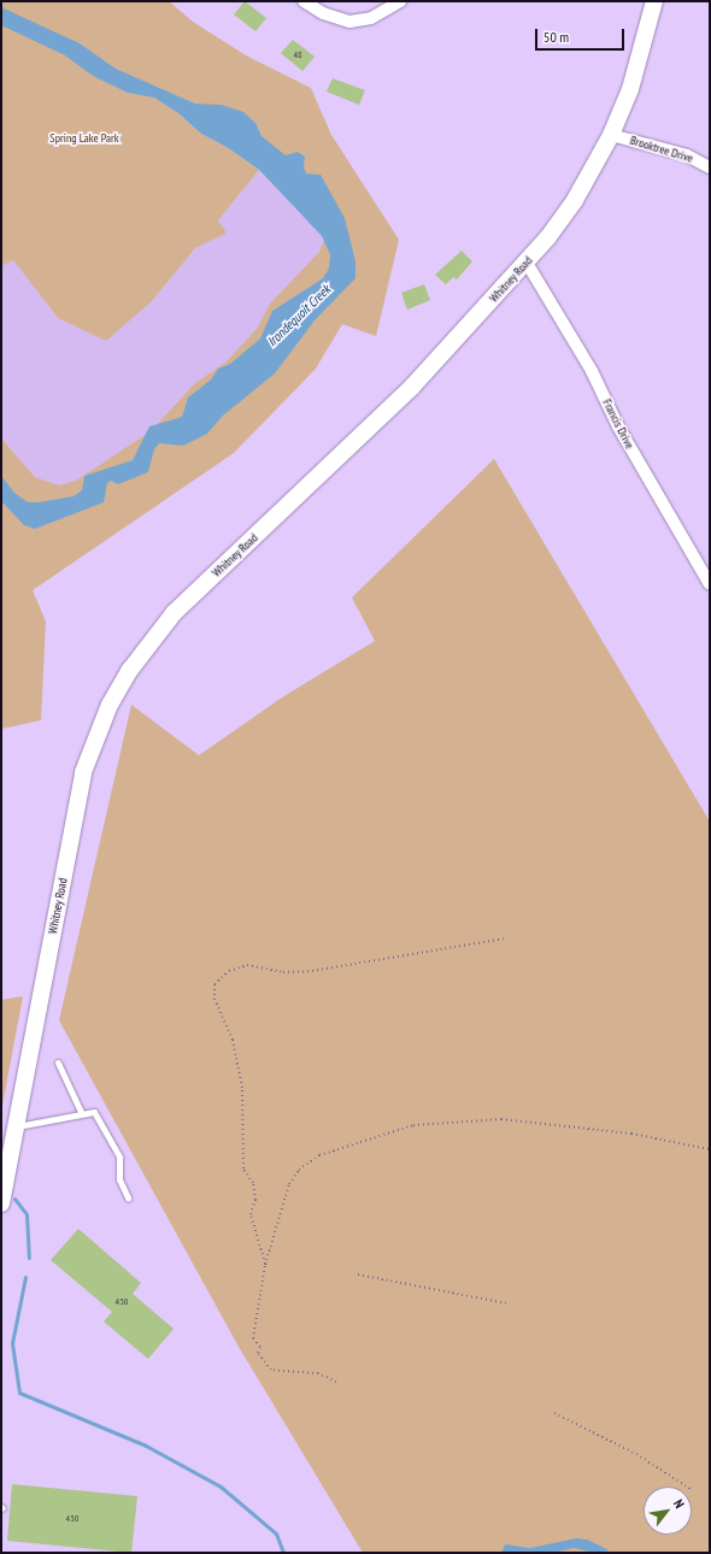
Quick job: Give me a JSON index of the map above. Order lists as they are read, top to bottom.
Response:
{
  "streets": {
    "main road": ["Whitney Road"],
    "street": ["Brooktree Drive", "Francis Drive"]
  },
  "crossings": [
    ["Brooktree Drive", "Whitney Road"],
    ["Whitney Road", "Francis Drive"]
  ],
  "water": ["Irondequoit Creek"],
  "parks": ["Spring Lake Park"],
  "house_numbers": ["48", "430", "450"],
  "scale_bar": "50 m",
  "north": "top right"
}
